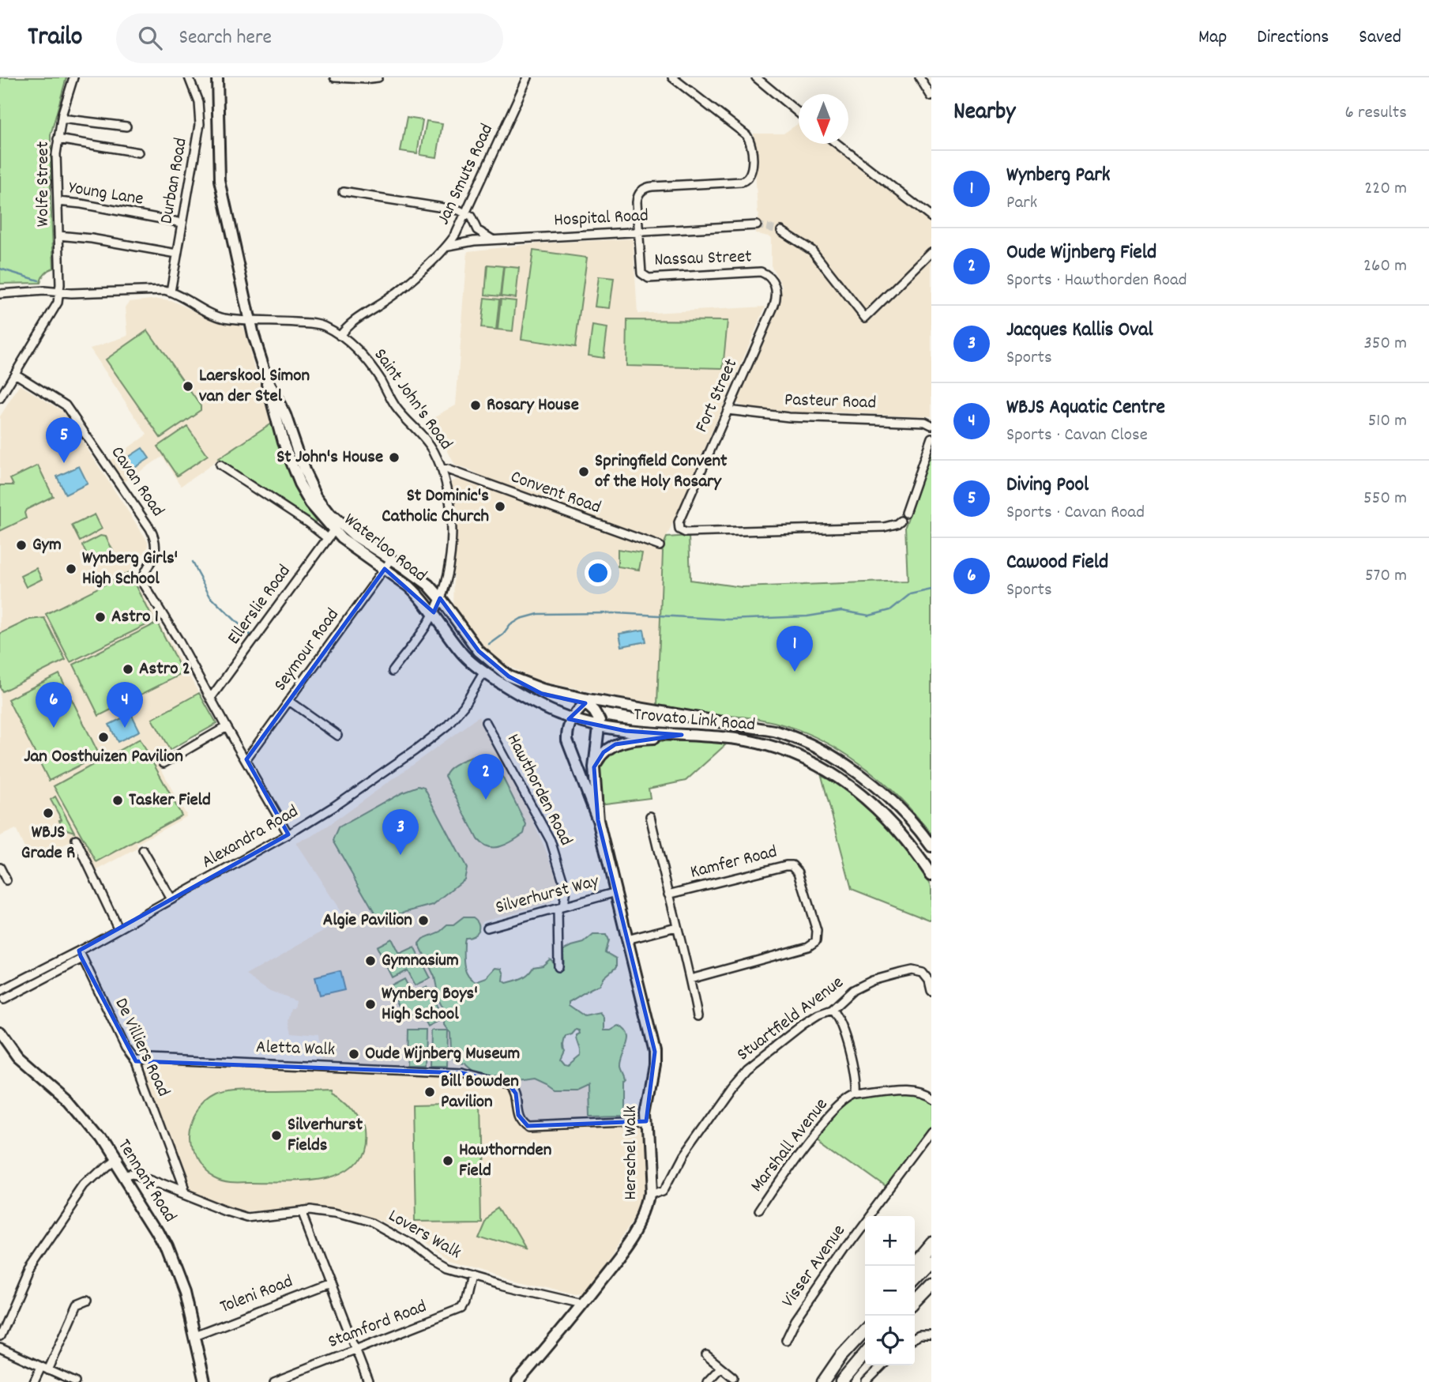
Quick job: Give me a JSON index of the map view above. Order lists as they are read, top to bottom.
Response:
{
  "streets": {
    "main road": [
      "Waterloo Road",
      "Trovato Link Road",
      "Herschel Walk",
      "Tennant Road"
    ],
    "street": [
      "Jan Smuts Road",
      "Durban Road",
      "Wolfe Street",
      "Young Lane",
      "Hospital Road",
      "Nassau Street",
      "Fort Street",
      "Saint John's Road",
      "Pasteur Road",
      "Cavan Road",
      "Convent Road",
      "Ellerslie Road",
      "Seymour Road",
      "Hawthorden Road",
      "Alexandra Road",
      "Kamfer Road",
      "Silverhurst Way",
      "Stuartfield Avenue",
      "De Villiers Road",
      "Aletta Walk",
      "Marshall Avenue",
      "Lovers Walk",
      "Visser Avenue",
      "Toleni Road",
      "Stamford Road"
    ]
  },
  "crossings": [
    ["Jan Smuts Road", "Hospital Road"],
    ["Jan Smuts Road", "Saint John's Road"],
    ["Durban Road", "Young Lane"],
    ["Durban Road", "Saint John's Road"],
    ["Wolfe Street", "Young Lane"],
    ["Hospital Road", "Nassau Street"],
    ["Nassau Street", "Fort Street"],
    ["Fort Street", "Pasteur Road"],
    ["Saint John's Road", "Convent Road"],
    ["Saint John's Road", "Waterloo Road"],
    ["Cavan Road", "Ellerslie Road"],
    ["Cavan Road", "Seymour Road"],
    ["Cavan Road", "Alexandra Road"],
    ["Waterloo Road", "Ellerslie Road"],
    ["Waterloo Road", "Seymour Road"],
    ["Waterloo Road", "Trovato Link Road"],
    ["Waterloo Road", "Alexandra Road"],
    ["Trovato Link Road", "Alexandra Road"],
    ["Trovato Link Road", "Herschel Walk"],
    ["Hawthorden Road", "Silverhurst Way"],
    ["Alexandra Road", "De Villiers Road"],
    ["Silverhurst Way", "Herschel Walk"],
    ["Stuartfield Avenue", "Marshall Avenue"],
    ["Stuartfield Avenue", "Herschel Walk"],
    ["De Villiers Road", "Aletta Walk"],
    ["De Villiers Road", "Lovers Walk"],
    ["Aletta Walk", "Herschel Walk"],
    ["Herschel Walk", "Lovers Walk"],
    ["Tennant Road", "Lovers Walk"],
    ["Tennant Road", "Toleni Road"],
    ["Lovers Walk", "Stamford Road"]
  ],
  "places": [
    "Laerskool Simon van der Stel",
    "Rosary House",
    "St John's House",
    "Springfield Convent of the Holy Rosary",
    "St Dominic's Catholic Church",
    "Gym",
    "Wynberg Girls' High School",
    "Astro 1",
    "Astro 2",
    "Jan Oosthuizen Pavilion",
    "Tasker Field",
    "WBJS Grade R",
    "Algie Pavilion",
    "Gymnasium",
    "Wynberg Boys' High School",
    "Oude Wijnberg Museum",
    "Bill Bowden Pavilion",
    "Silverhurst Fields",
    "Hawthornden Field"
  ],
  "north": "bottom",
  "page": {
    "header": "Trailo",
    "search": "Search here",
    "nav": ["Map", "Directions", "Saved"],
    "heading": ["Nearby", "6 results"],
    "list": [
      {
        "mark": "1",
        "name": "Wynberg Park",
        "note": "Park",
        "value": "220 m"
      },
      {
        "mark": "2",
        "name": "Oude Wijnberg Field",
        "note": "Sports · Hawthorden Road",
        "value": "260 m"
      },
      {
        "mark": "3",
        "name": "Jacques Kallis Oval",
        "note": "Sports",
        "value": "350 m"
      },
      {
        "mark": "4",
        "name": "WBJS Aquatic Centre",
        "note": "Sports · Cavan Close",
        "value": "510 m"
      },
      {
        "mark": "5",
        "name": "Diving Pool",
        "note": "Sports · Cavan Road",
        "value": "550 m"
      },
      {
        "mark": "6",
        "name": "Cawood Field",
        "note": "Sports",
        "value": "570 m"
      }
    ],
    "pins": [
      "5",
      "1",
      "4",
      "6",
      "2",
      "3"
    ],
    "map_buttons": ["+", "−"]
  }
}
